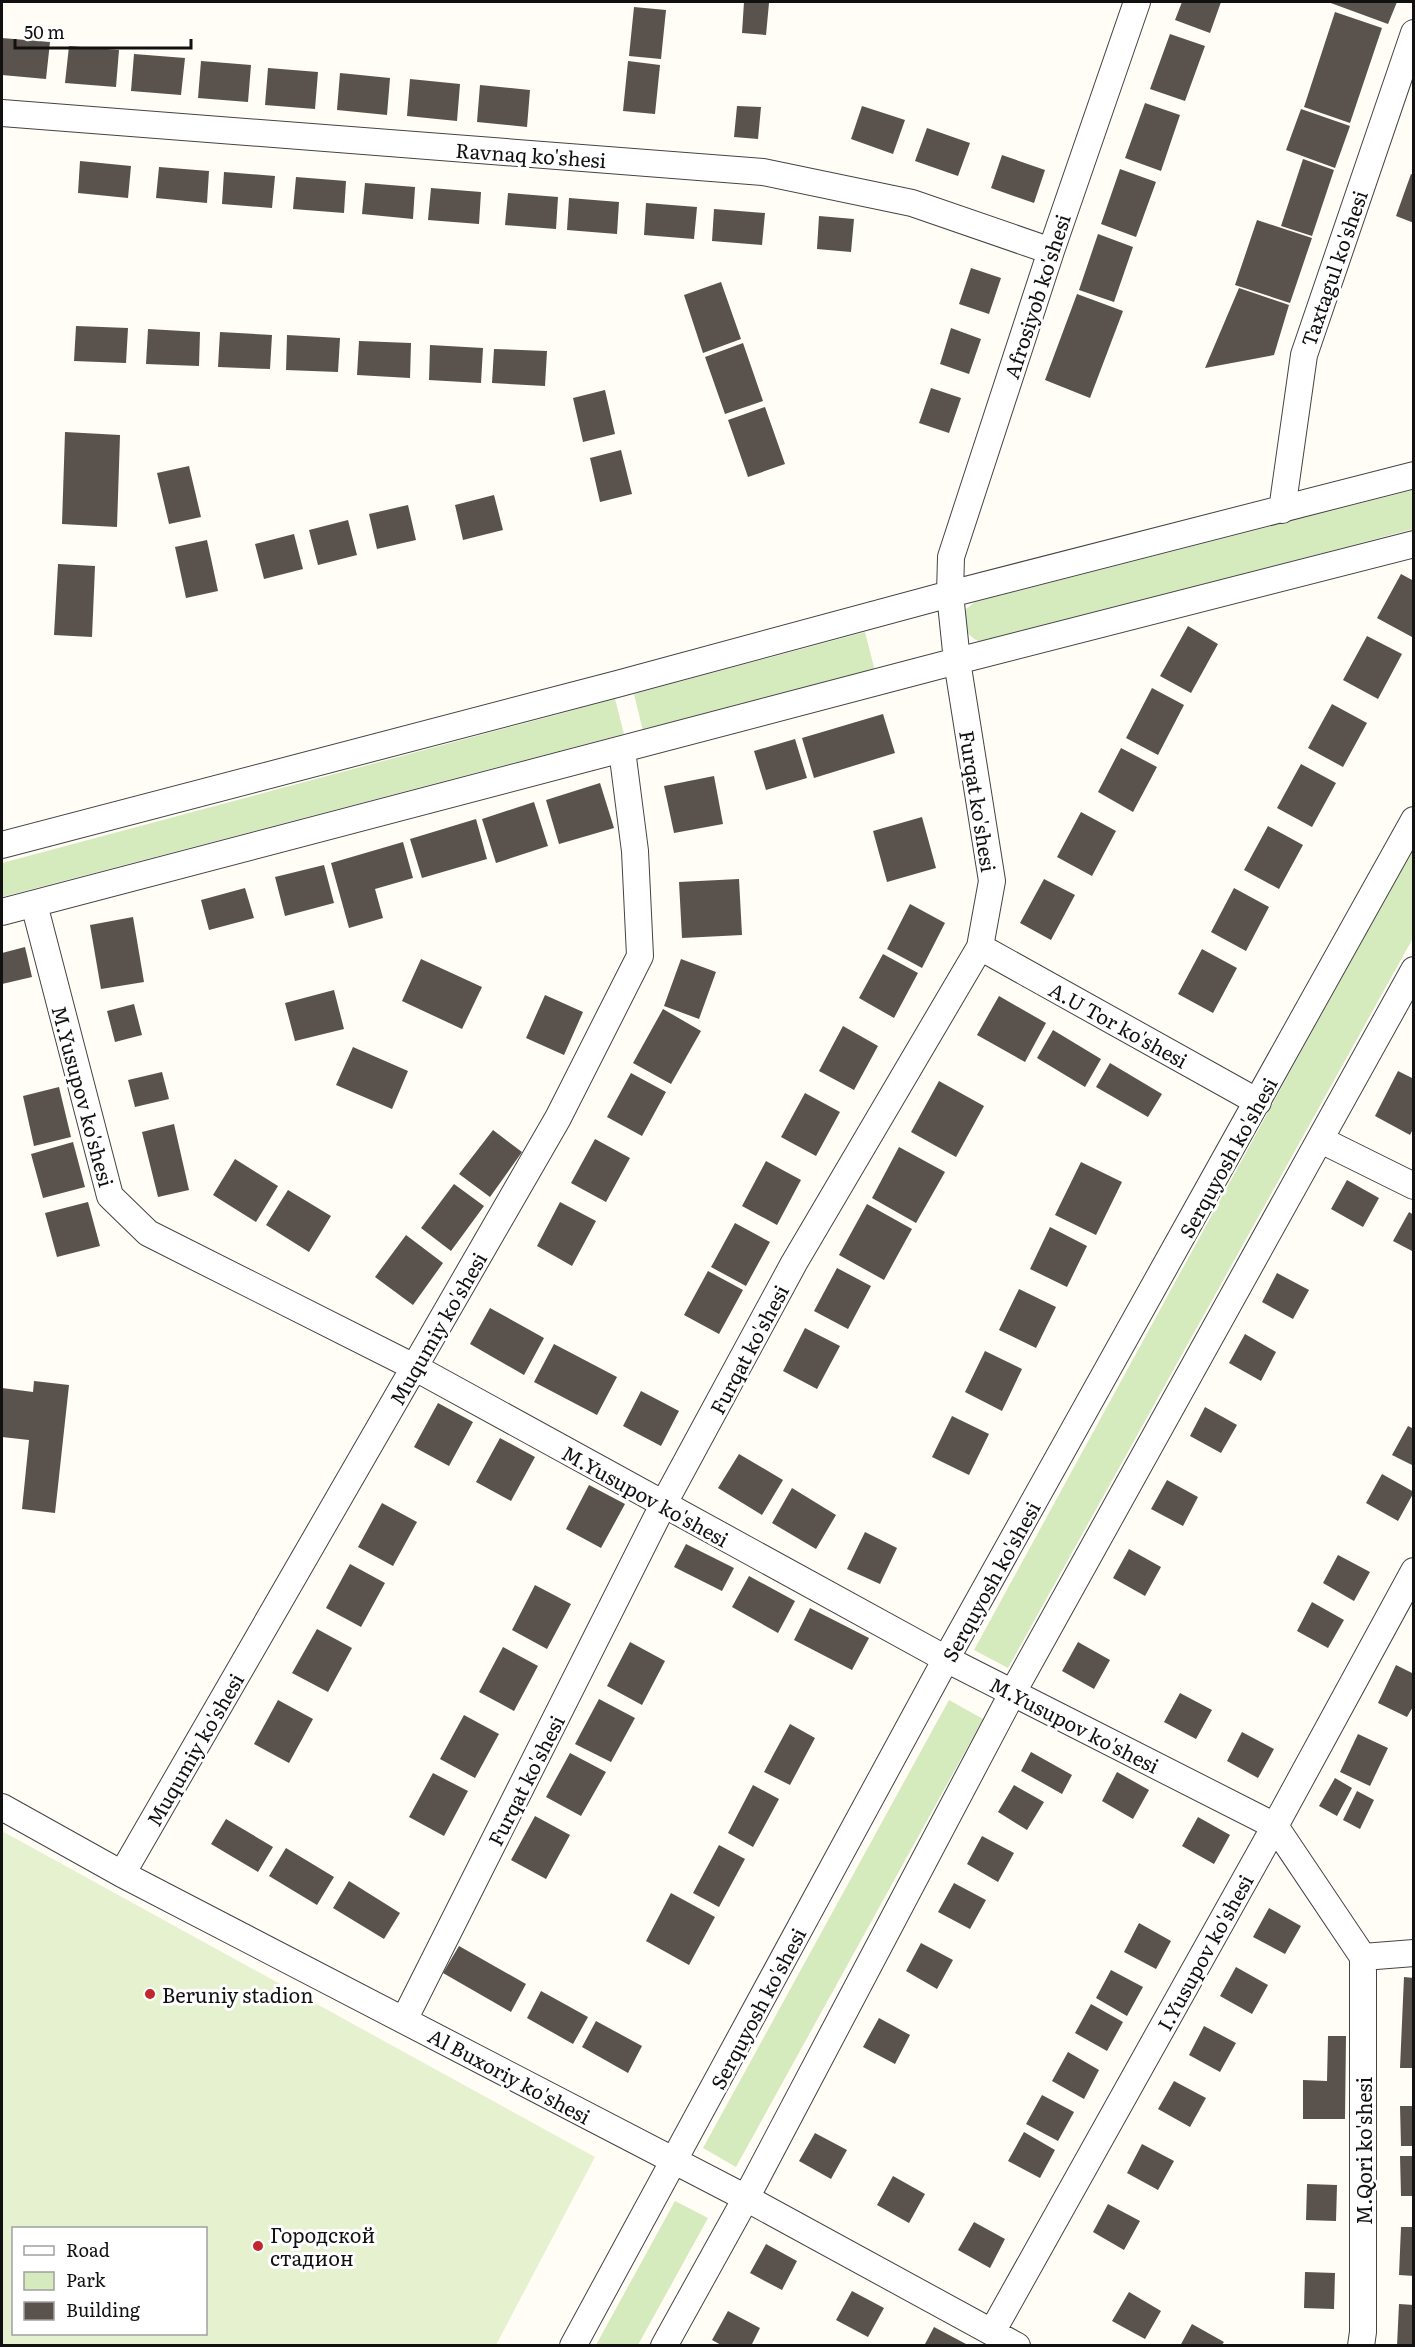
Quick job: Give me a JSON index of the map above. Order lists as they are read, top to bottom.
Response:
{
  "streets": {
    "street": [
      "Ravnaq ko'shesi",
      "Taxtagul ko'shesi",
      "Afrosiyob ko'shesi",
      "Furqat ko'shesi",
      "A.U Tor ko'shesi",
      "M.Yusupov ko'shesi",
      "Serquyosh ko'shesi",
      "Muqumiy ko'shesi",
      "I.Yusupov ko'shesi",
      "Al Buxoriy ko'shesi",
      "M.Qori ko'shesi"
    ]
  },
  "crossings": [
    ["Ravnaq ko'shesi", "Afrosiyob ko'shesi"],
    ["Afrosiyob ko'shesi", "Furqat ko'shesi"],
    ["Furqat ko'shesi", "A.U Tor ko'shesi"],
    ["Furqat ko'shesi", "M.Yusupov ko'shesi"],
    ["Furqat ko'shesi", "Al Buxoriy ko'shesi"],
    ["A.U Tor ko'shesi", "Serquyosh ko'shesi"],
    ["M.Yusupov ko'shesi", "Serquyosh ko'shesi"],
    ["M.Yusupov ko'shesi", "Muqumiy ko'shesi"],
    ["M.Yusupov ko'shesi", "I.Yusupov ko'shesi"],
    ["M.Yusupov ko'shesi", "M.Qori ko'shesi"],
    ["Serquyosh ko'shesi", "Al Buxoriy ko'shesi"],
    ["Muqumiy ko'shesi", "Al Buxoriy ko'shesi"],
    ["I.Yusupov ko'shesi", "Al Buxoriy ko'shesi"]
  ],
  "places": ["Beruniy stadion", "Городской стадион"],
  "legend": ["Road", "Park", "Building"],
  "scale_bar": "50 m"
}
